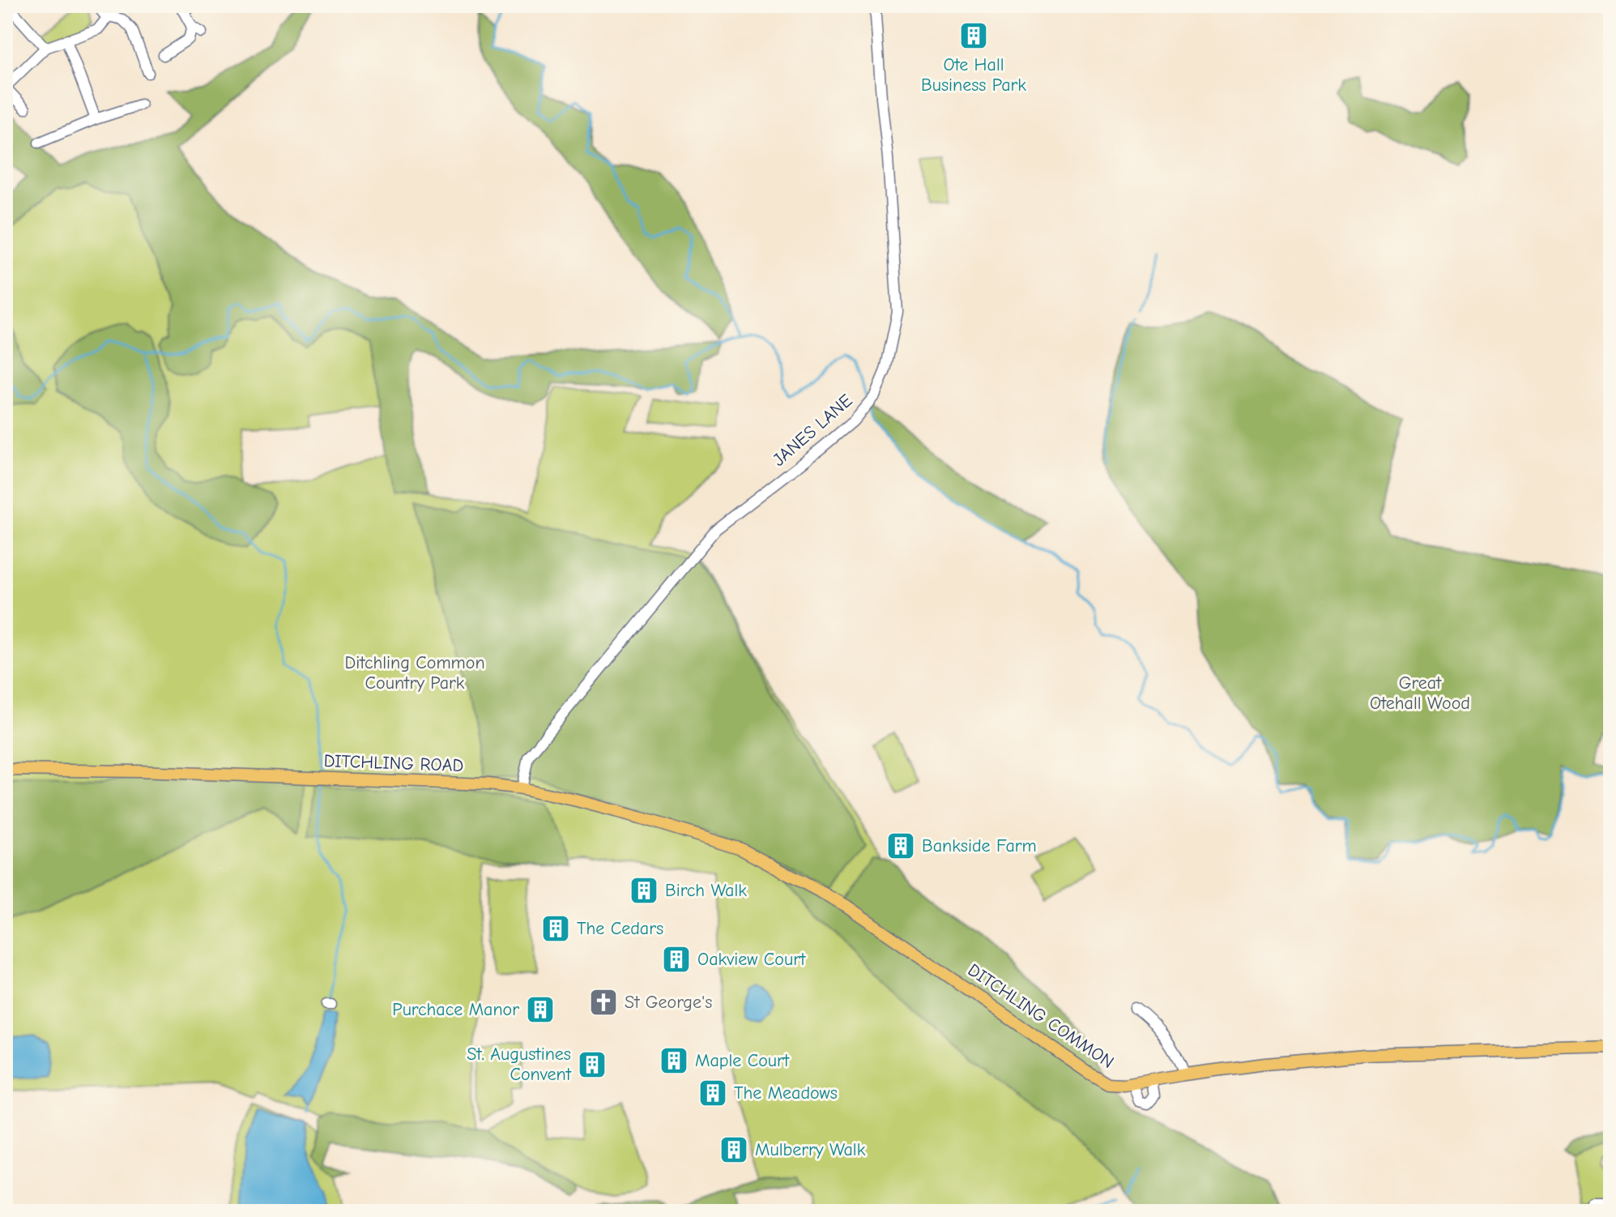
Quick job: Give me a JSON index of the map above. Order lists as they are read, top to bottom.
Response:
{
  "streets": {
    "main road": ["DITCHLING ROAD", "DITCHLING COMMON"],
    "street": ["JANES LANE"]
  },
  "crossings": [
    ["JANES LANE", "DITCHLING ROAD"],
    ["DITCHLING ROAD", "DITCHLING COMMON"]
  ],
  "parks": ["Ditchling Common Country Park", "Great Otehall Wood"],
  "places": {
    "building": [
      "Ote Hall Business Park",
      "Bankside Farm",
      "Birch Walk",
      "The Cedars",
      "Oakview Court",
      "Purchace Manor",
      "Maple Court",
      "St. Augustines Convent",
      "The Meadows",
      "Mulberry Walk"
    ],
    "church": ["St George's"]
  }
}
